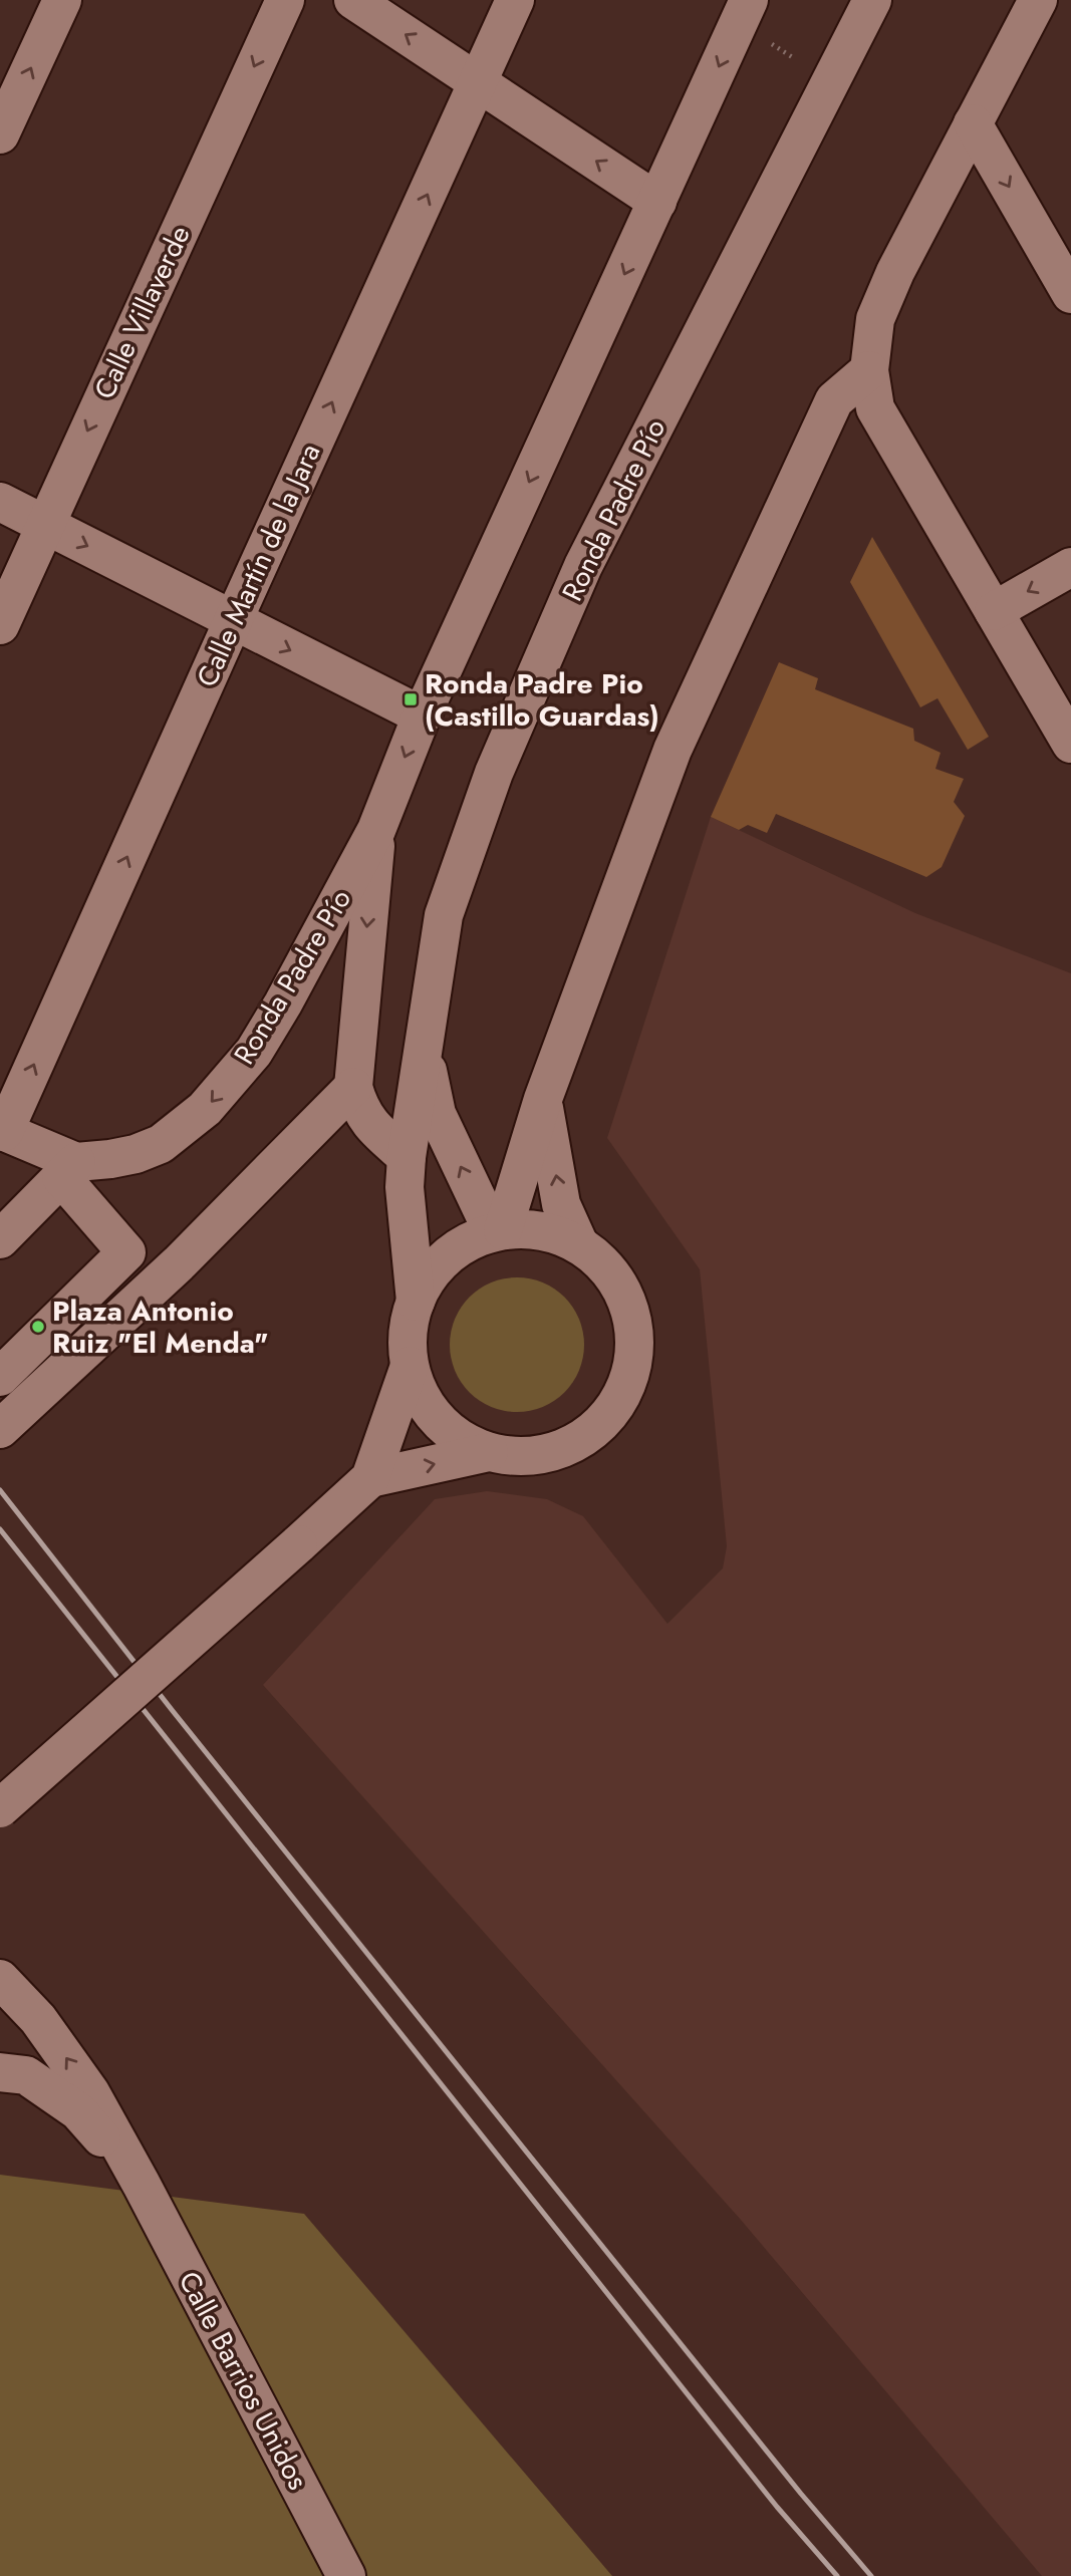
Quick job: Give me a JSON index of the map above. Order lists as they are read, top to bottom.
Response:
{
  "streets": {
    "street": [
      "Calle Villaverde",
      "Ronda Padre Pío",
      "Calle Martín de la Jara",
      "Calle Barrios Unidos"
    ]
  },
  "one_way": ["Calle Villaverde", "Calle Martín de la Jara"],
  "places": {
    "transit": ["Ronda Padre Pio (Castillo Guardas)"],
    "other": ["Plaza Antonio Ruiz \"El Menda\""]
  }
}
